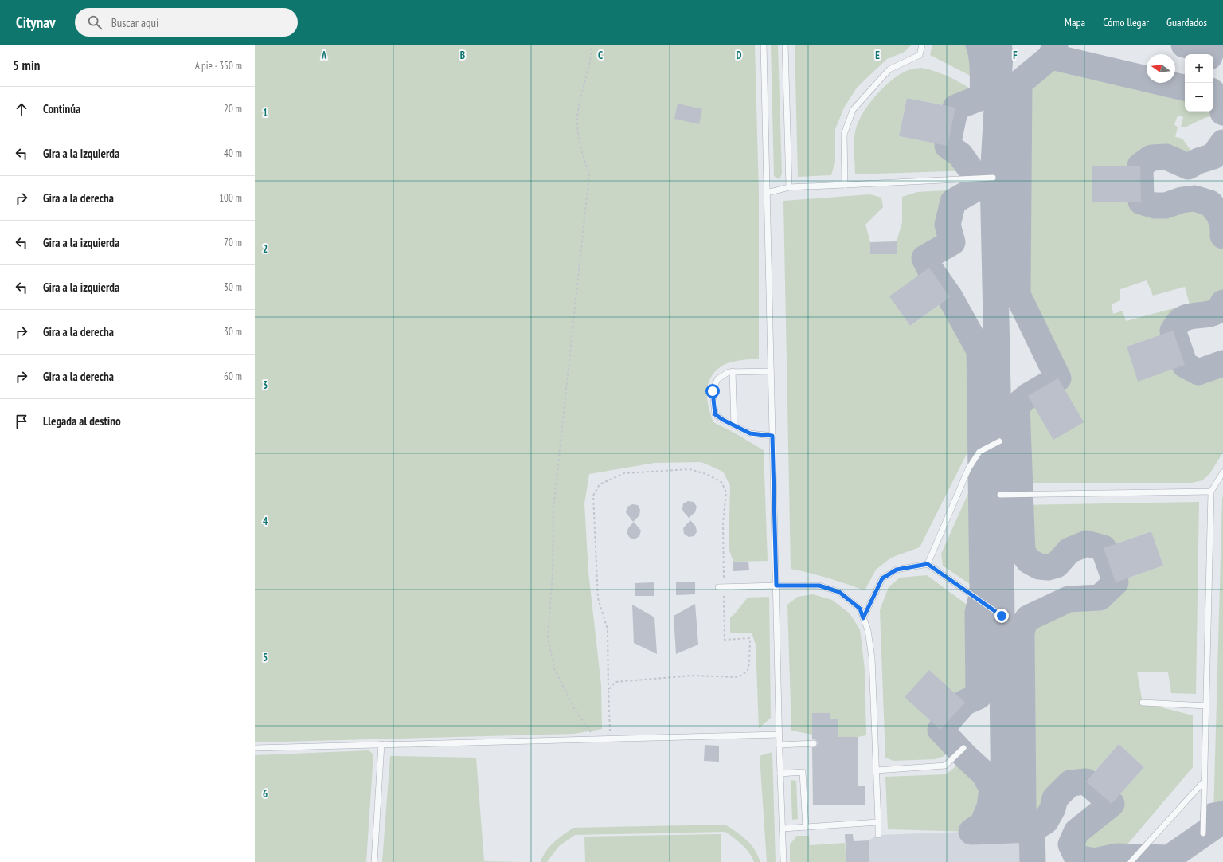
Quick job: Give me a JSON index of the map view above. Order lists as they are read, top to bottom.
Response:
{
  "north": "left",
  "page": {
    "header": "Citynav",
    "search": "Buscar aquí",
    "nav": ["Mapa", "Cómo llegar", "Guardados"],
    "heading": ["5 min", "A pie · 350 m"],
    "map_buttons": ["+", "−"],
    "list": [
      ["Continúa", "20 m"],
      ["Gira a la izquierda", "40 m"],
      ["Gira a la derecha", "100 m"],
      ["Gira a la izquierda", "70 m"],
      ["Gira a la izquierda", "30 m"],
      ["Gira a la derecha", "30 m"],
      ["Gira a la derecha", "60 m"],
      "Llegada al destino"
    ]
  },
  "grid": {
    "columns": [
      "A",
      "B",
      "C",
      "D",
      "E",
      "F"
    ],
    "rows": [
      "1",
      "2",
      "3",
      "4",
      "5",
      "6"
    ]
  }
}
